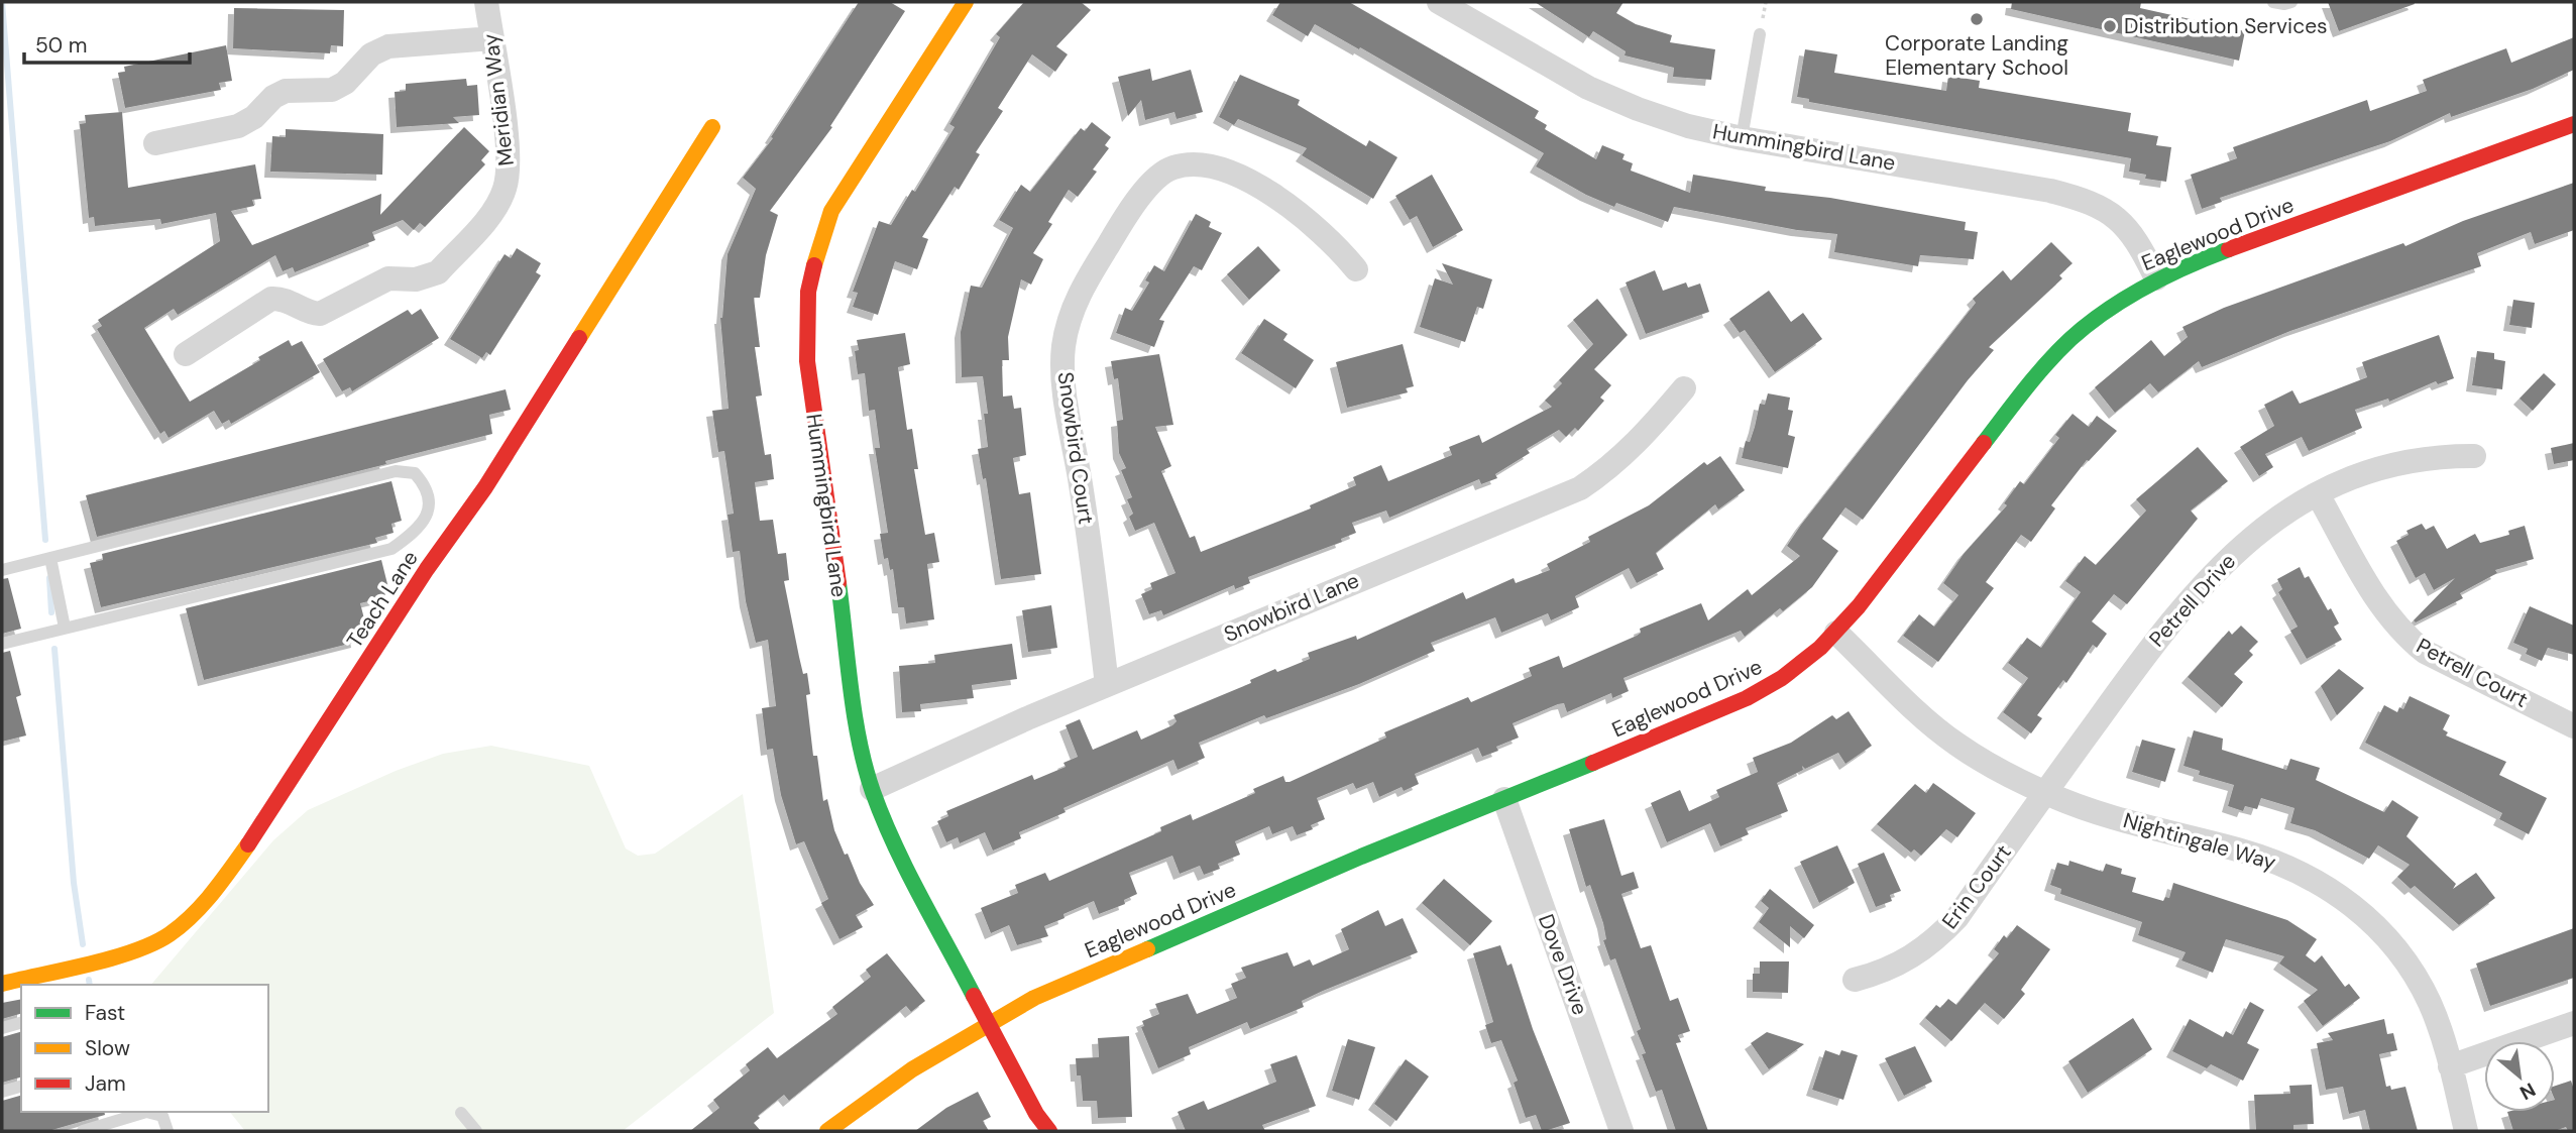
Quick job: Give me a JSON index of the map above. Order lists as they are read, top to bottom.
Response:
{
  "streets": {
    "street": [
      "Meridian Way",
      "Hummingbird Lane",
      "Eaglewood Drive",
      "Snowbird Court",
      "Teach Lane",
      "Petrell Drive",
      "Snowbird Lane",
      "Petrell Court",
      "Nightingale Way",
      "Erin Court",
      "Dove Drive"
    ]
  },
  "crossings": [
    ["Hummingbird Lane", "Eaglewood Drive"],
    ["Hummingbird Lane", "Snowbird Lane"],
    ["Eaglewood Drive", "Nightingale Way"],
    ["Eaglewood Drive", "Dove Drive"],
    ["Snowbird Court", "Snowbird Lane"],
    ["Petrell Drive", "Petrell Court"],
    ["Petrell Drive", "Nightingale Way"],
    ["Petrell Drive", "Erin Court"],
    ["Nightingale Way", "Erin Court"]
  ],
  "places": ["Corporate Landing Elementary School", "Distribution Services"],
  "legend": ["Fast", "Slow", "Jam"],
  "scale_bar": "50 m",
  "north": "bottom right"
}
